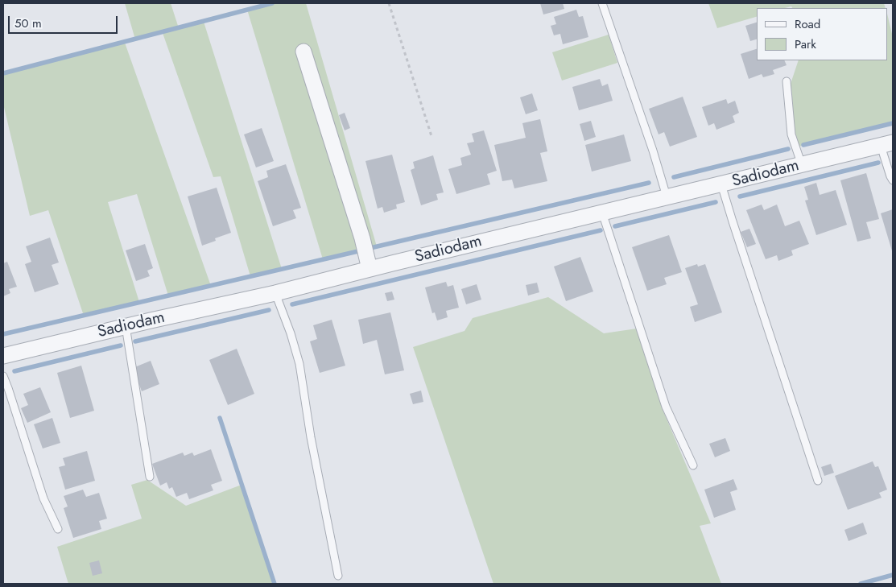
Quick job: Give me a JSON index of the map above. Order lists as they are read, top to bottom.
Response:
{
  "streets": {
    "street": ["Sadiodam"]
  },
  "legend": ["Road", "Park"],
  "scale_bar": "50 m"
}
